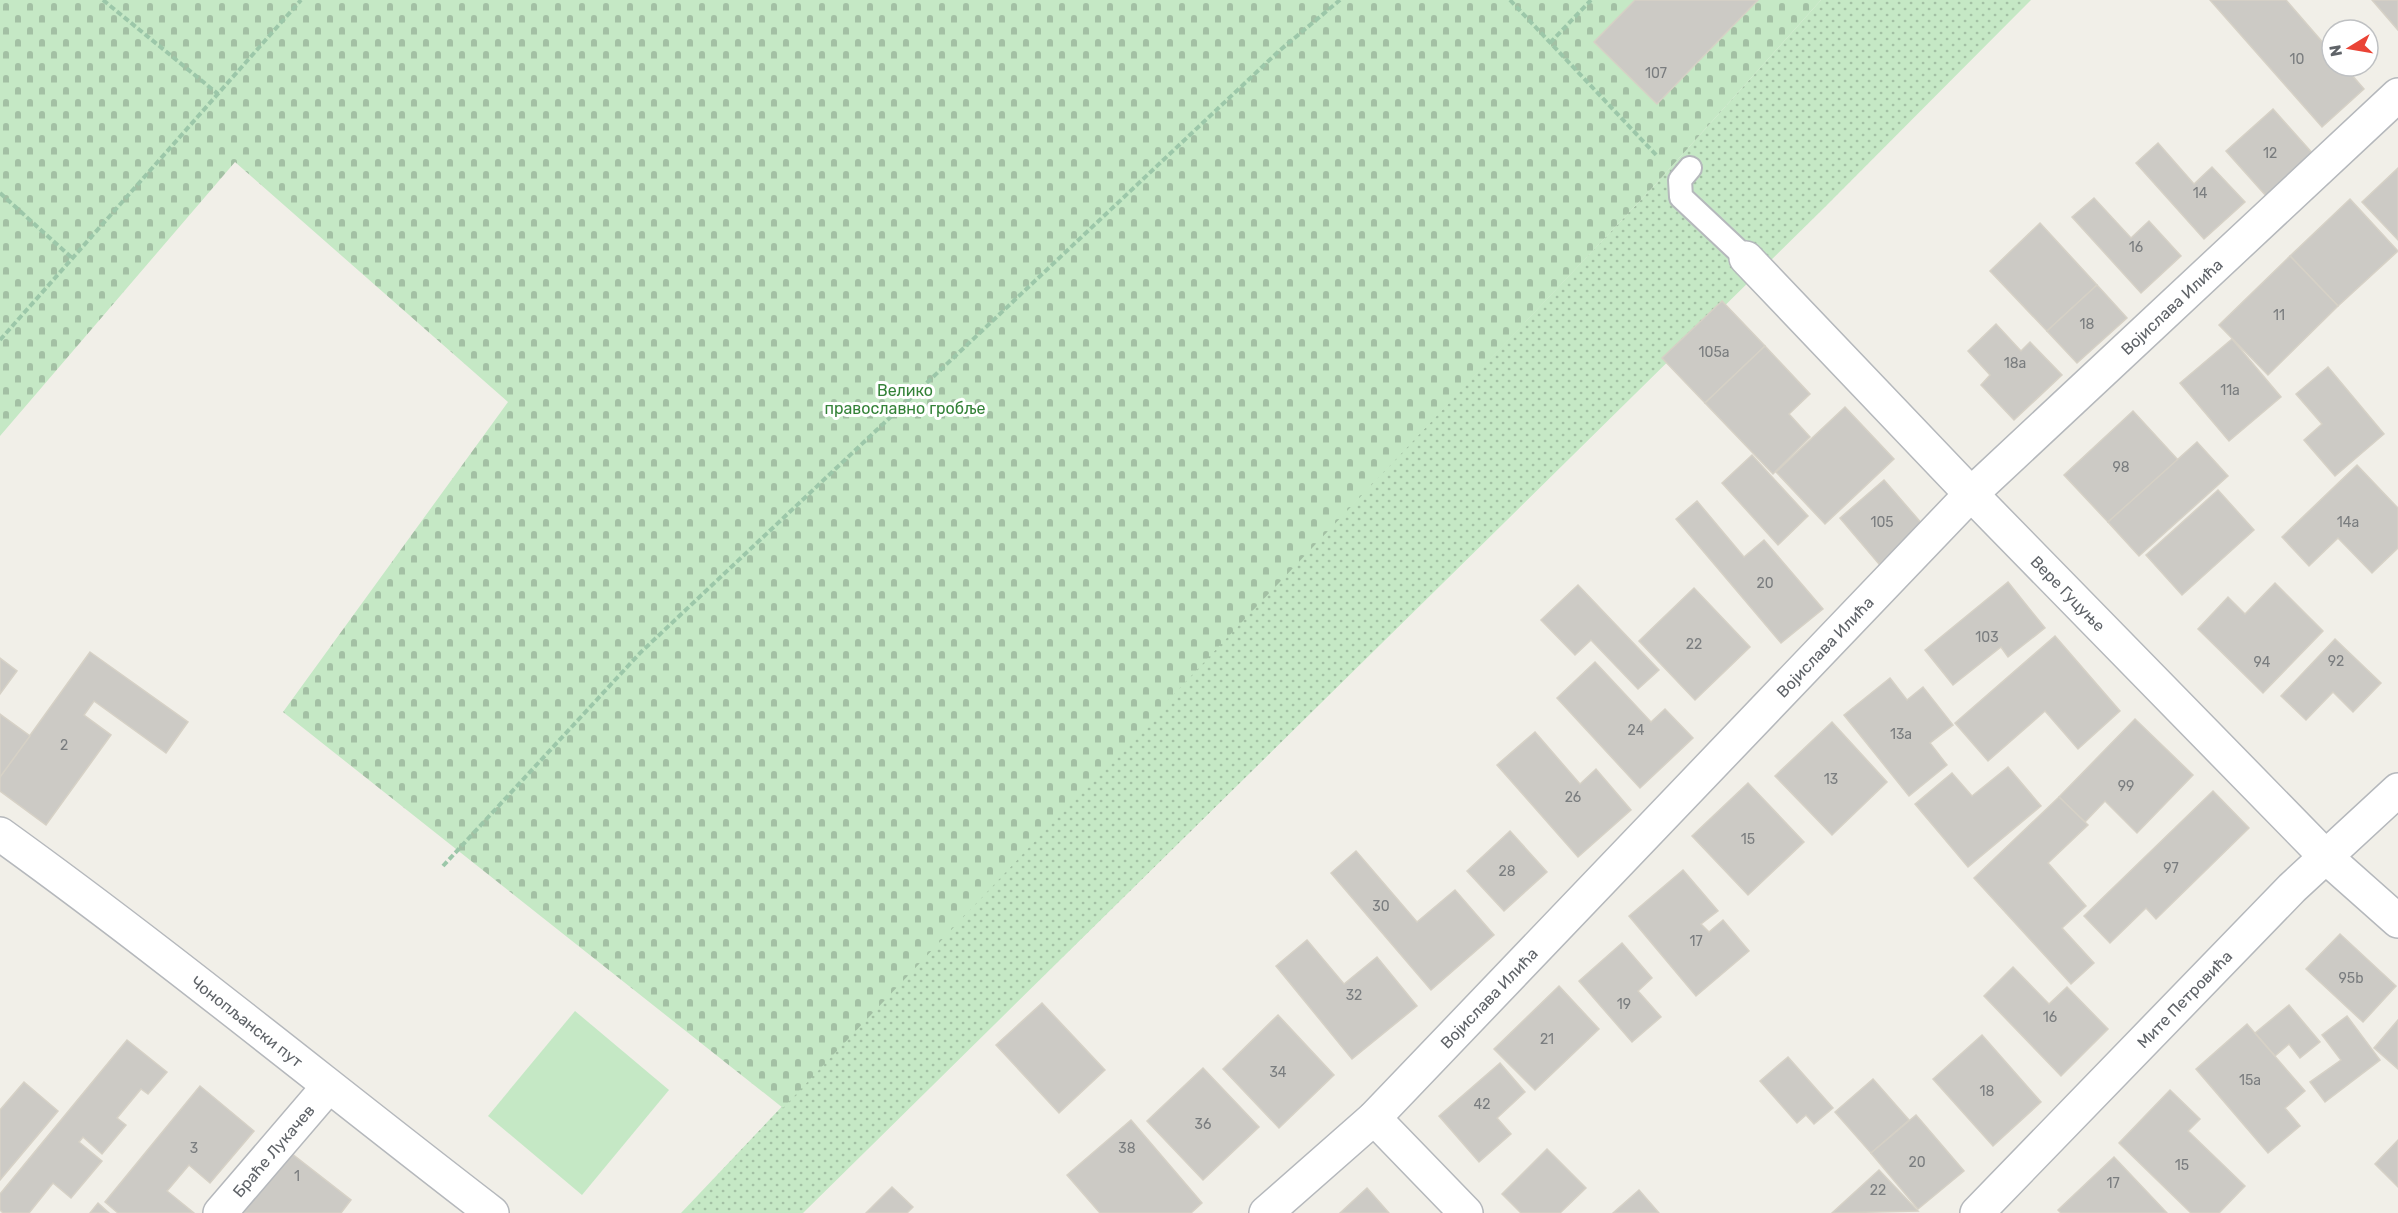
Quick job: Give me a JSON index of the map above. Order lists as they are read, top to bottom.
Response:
{
  "streets": {
    "street": [
      "Војислава Илића",
      "Вере Гуцуње",
      "Мите Петровића",
      "Чонопљански пут",
      "Браће Лукачев"
    ]
  },
  "crossings": [
    ["Војислава Илића", "Вере Гуцуње"],
    ["Вере Гуцуње", "Мите Петровића"],
    ["Чонопљански пут", "Браће Лукачев"]
  ],
  "parks": ["Велико православно гробље"],
  "house_numbers": [
    "10",
    "107",
    "12",
    "14",
    "16",
    "11",
    "18",
    "105a",
    "18a",
    "11a",
    "98",
    "105",
    "14a",
    "20",
    "103",
    "22",
    "92",
    "94",
    "24",
    "13a",
    "2",
    "13",
    "99",
    "26",
    "15",
    "97",
    "28",
    "30",
    "17",
    "95b",
    "32",
    "19",
    "16",
    "21",
    "34",
    "15a",
    "18",
    "42",
    "36",
    "3",
    "38",
    "20",
    "15",
    "1",
    "17",
    "22"
  ],
  "north": "left"
}
